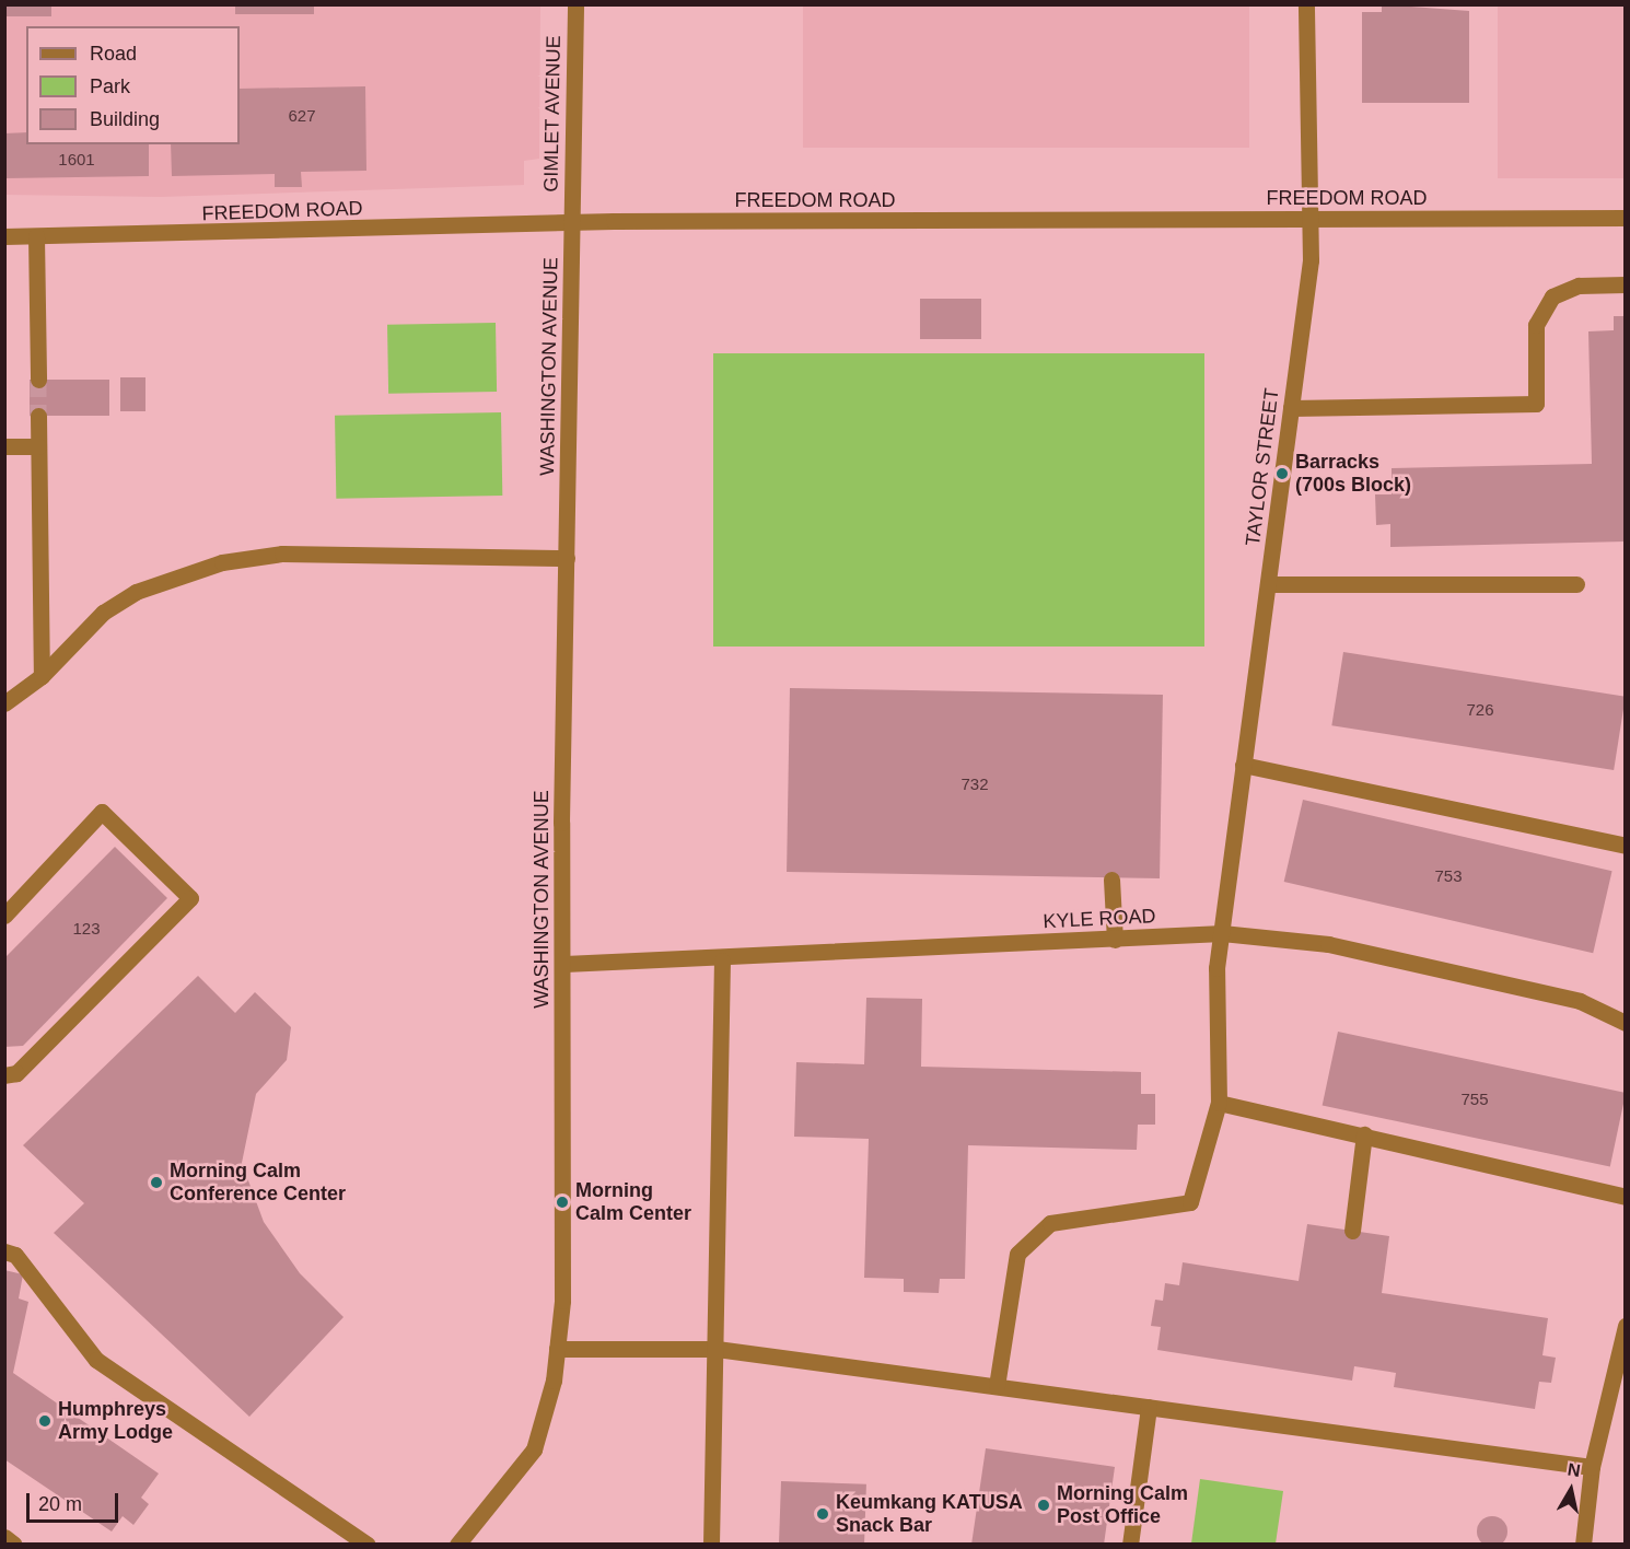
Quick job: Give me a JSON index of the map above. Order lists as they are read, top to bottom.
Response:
{
  "streets": {
    "street": [
      "GIMLET AVENUE",
      "FREEDOM ROAD",
      "WASHINGTON AVENUE",
      "TAYLOR STREET",
      "KYLE ROAD"
    ]
  },
  "crossings": [
    ["GIMLET AVENUE", "FREEDOM ROAD"],
    ["GIMLET AVENUE", "WASHINGTON AVENUE"],
    ["FREEDOM ROAD", "WASHINGTON AVENUE"],
    ["FREEDOM ROAD", "TAYLOR STREET"],
    ["WASHINGTON AVENUE", "KYLE ROAD"],
    ["TAYLOR STREET", "KYLE ROAD"]
  ],
  "places": [
    "Barracks (700s Block)",
    "Morning Calm Conference Center",
    "Morning Calm Center",
    "Humphreys Army Lodge",
    "Morning Calm Post Office",
    "Keumkang KATUSA Snack Bar"
  ],
  "house_numbers": [
    "627",
    "1601",
    "726",
    "732",
    "753",
    "123",
    "755"
  ],
  "legend": ["Road", "Park", "Building"],
  "scale_bar": "20 m",
  "north": "top"
}
